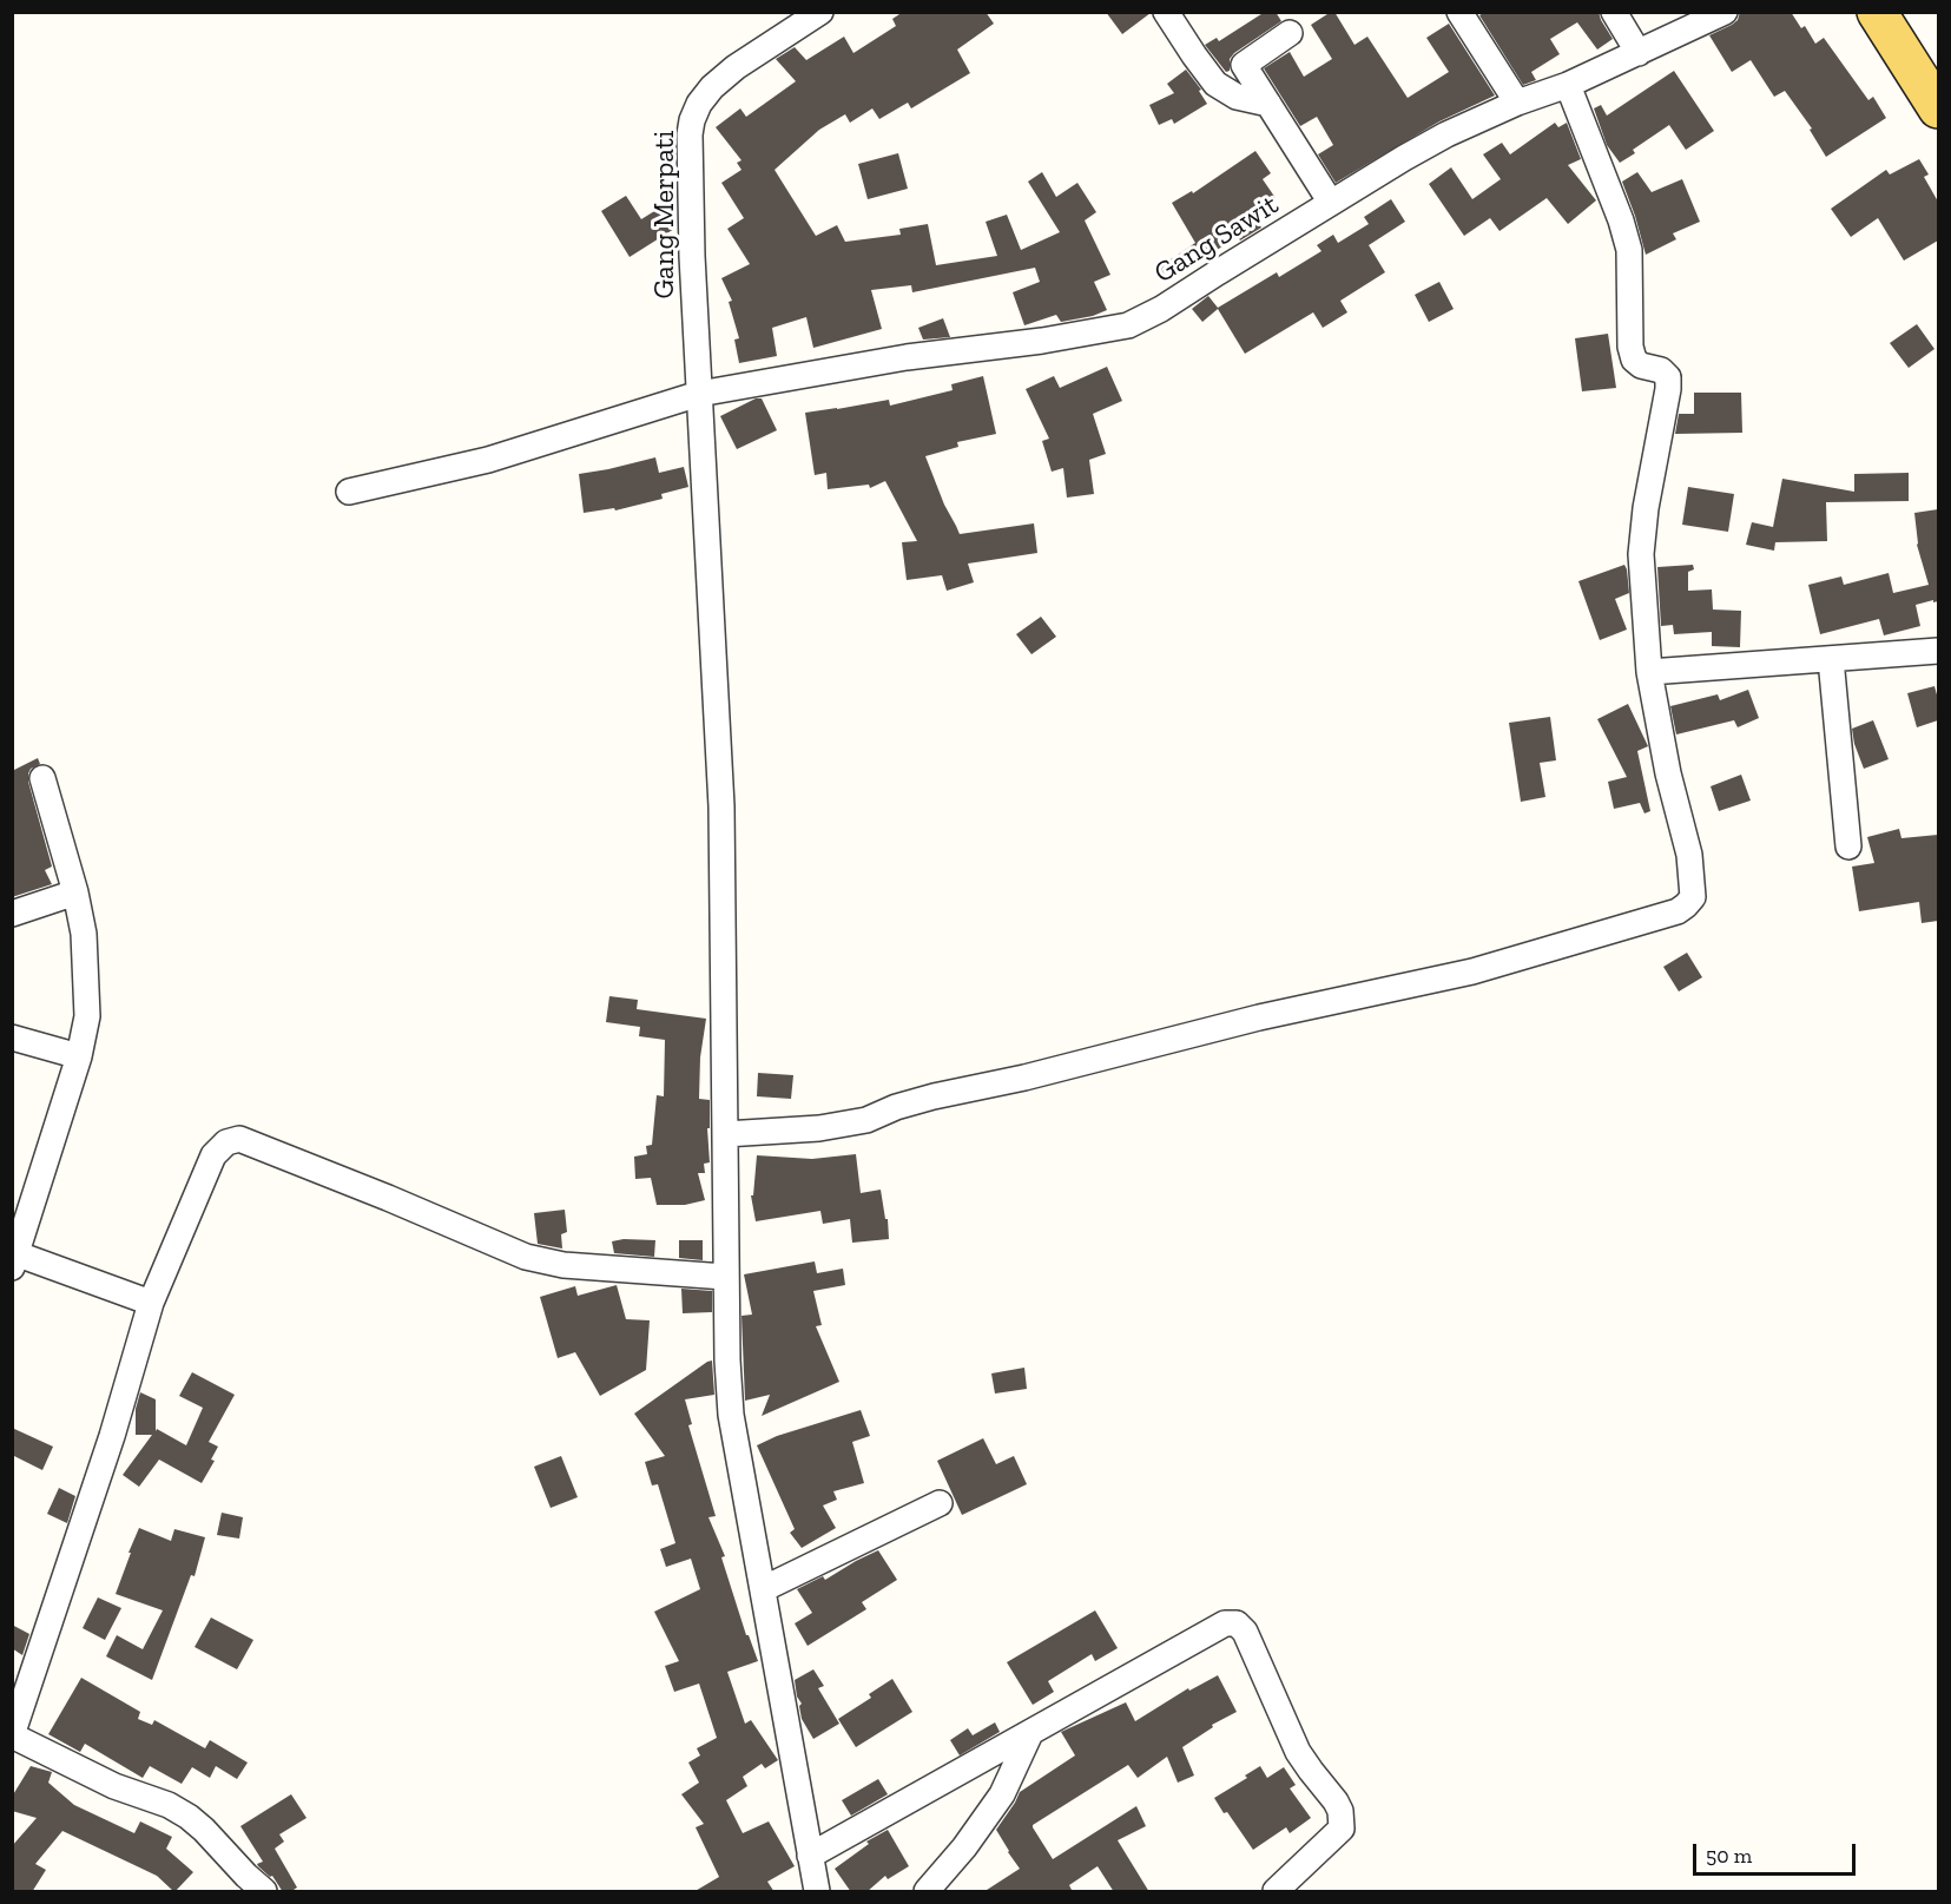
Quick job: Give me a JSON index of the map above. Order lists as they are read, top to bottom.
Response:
{
  "streets": {
    "street": ["Gang Merpati", "Gang Sawit"]
  },
  "crossings": [
    ["Gang Merpati", "Gang Sawit"]
  ],
  "scale_bar": "50 m"
}
